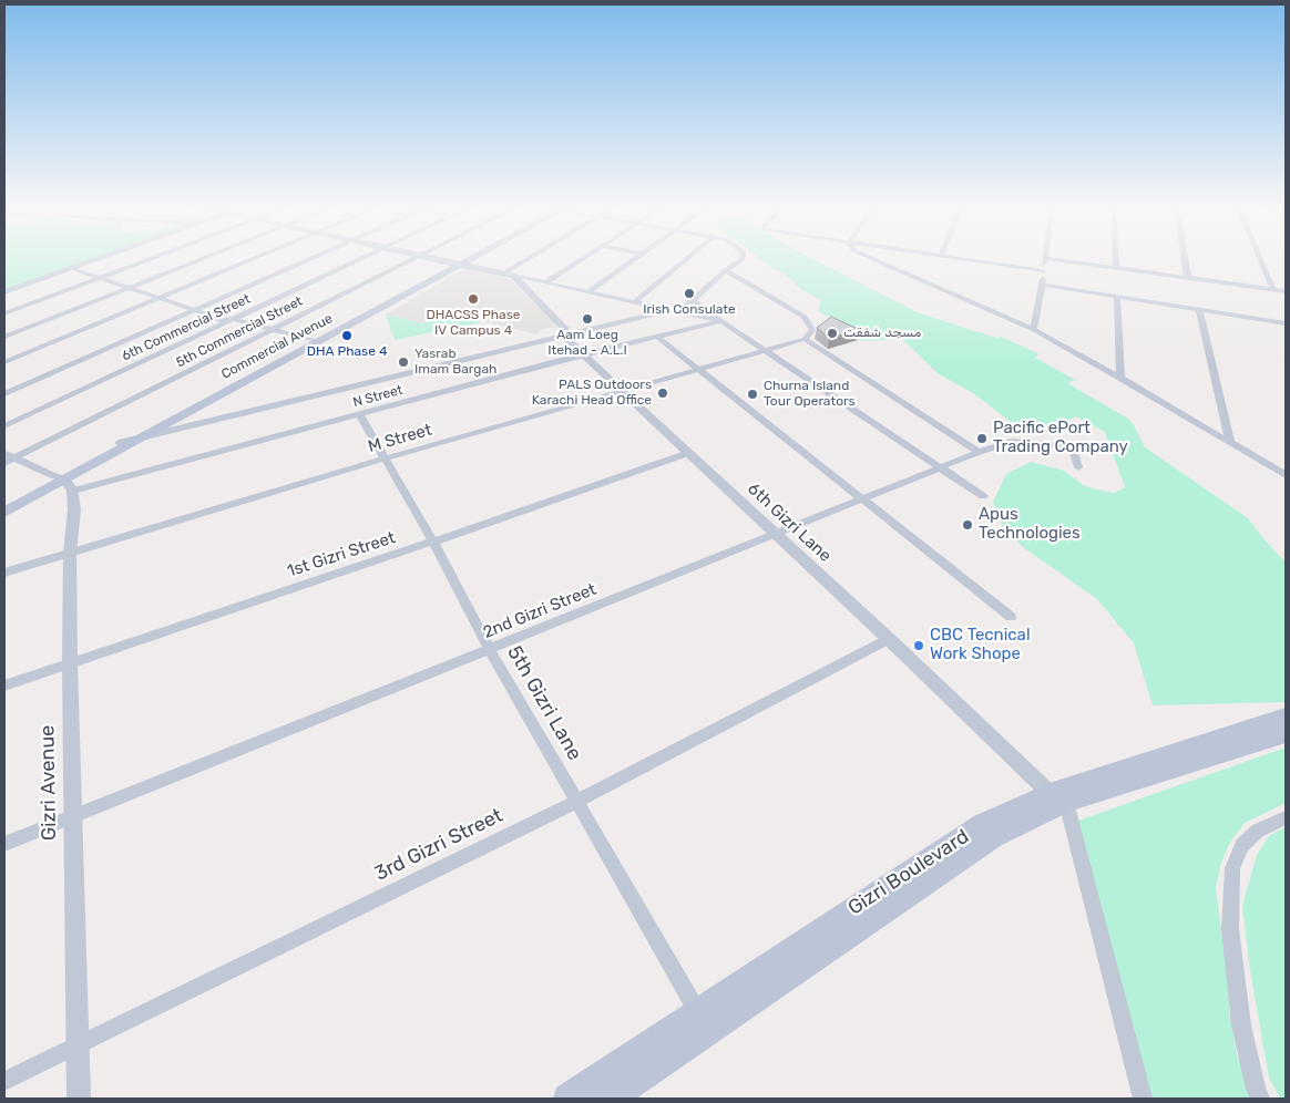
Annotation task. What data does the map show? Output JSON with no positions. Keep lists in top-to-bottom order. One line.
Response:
{"streets":{"main road":["Commercial Avenue","Gizri Boulevard"],"street":["6th Commercial Street","5th Commercial Street","N Street","M Street","6th Gizri Lane","1st Gizri Street","2nd Gizri Street","5th Gizri Lane","Gizri Avenue","3rd Gizri Street"]},"crossings":[["Commercial Avenue","N Street"],["Commercial Avenue","Gizri Avenue"],["N Street","6th Gizri Lane"],["N Street","5th Gizri Lane"],["N Street","Gizri Avenue"],["M Street","6th Gizri Lane"],["M Street","5th Gizri Lane"],["M Street","Gizri Avenue"],["6th Gizri Lane","1st Gizri Street"],["6th Gizri Lane","2nd Gizri Street"],["6th Gizri Lane","3rd Gizri Street"],["6th Gizri Lane","Gizri Boulevard"],["1st Gizri Street","5th Gizri Lane"],["1st Gizri Street","Gizri Avenue"],["2nd Gizri Street","5th Gizri Lane"],["2nd Gizri Street","Gizri Avenue"],["5th Gizri Lane","3rd Gizri Street"],["5th Gizri Lane","Gizri Boulevard"],["Gizri Avenue","3rd Gizri Street"]],"places":["Irish Consulate","DHACSS Phase IV Campus 4","Aam Loeg Itehad - A.L.I","مسجد شفقت","DHA Phase 4","Yasrab Imam Bargah","PALS Outdoors Karachi Head Office","Churna Island Tour Operators","Pacific ePort Trading Company","Apus Technologies","CBC Tecnical Work Shope"]}
